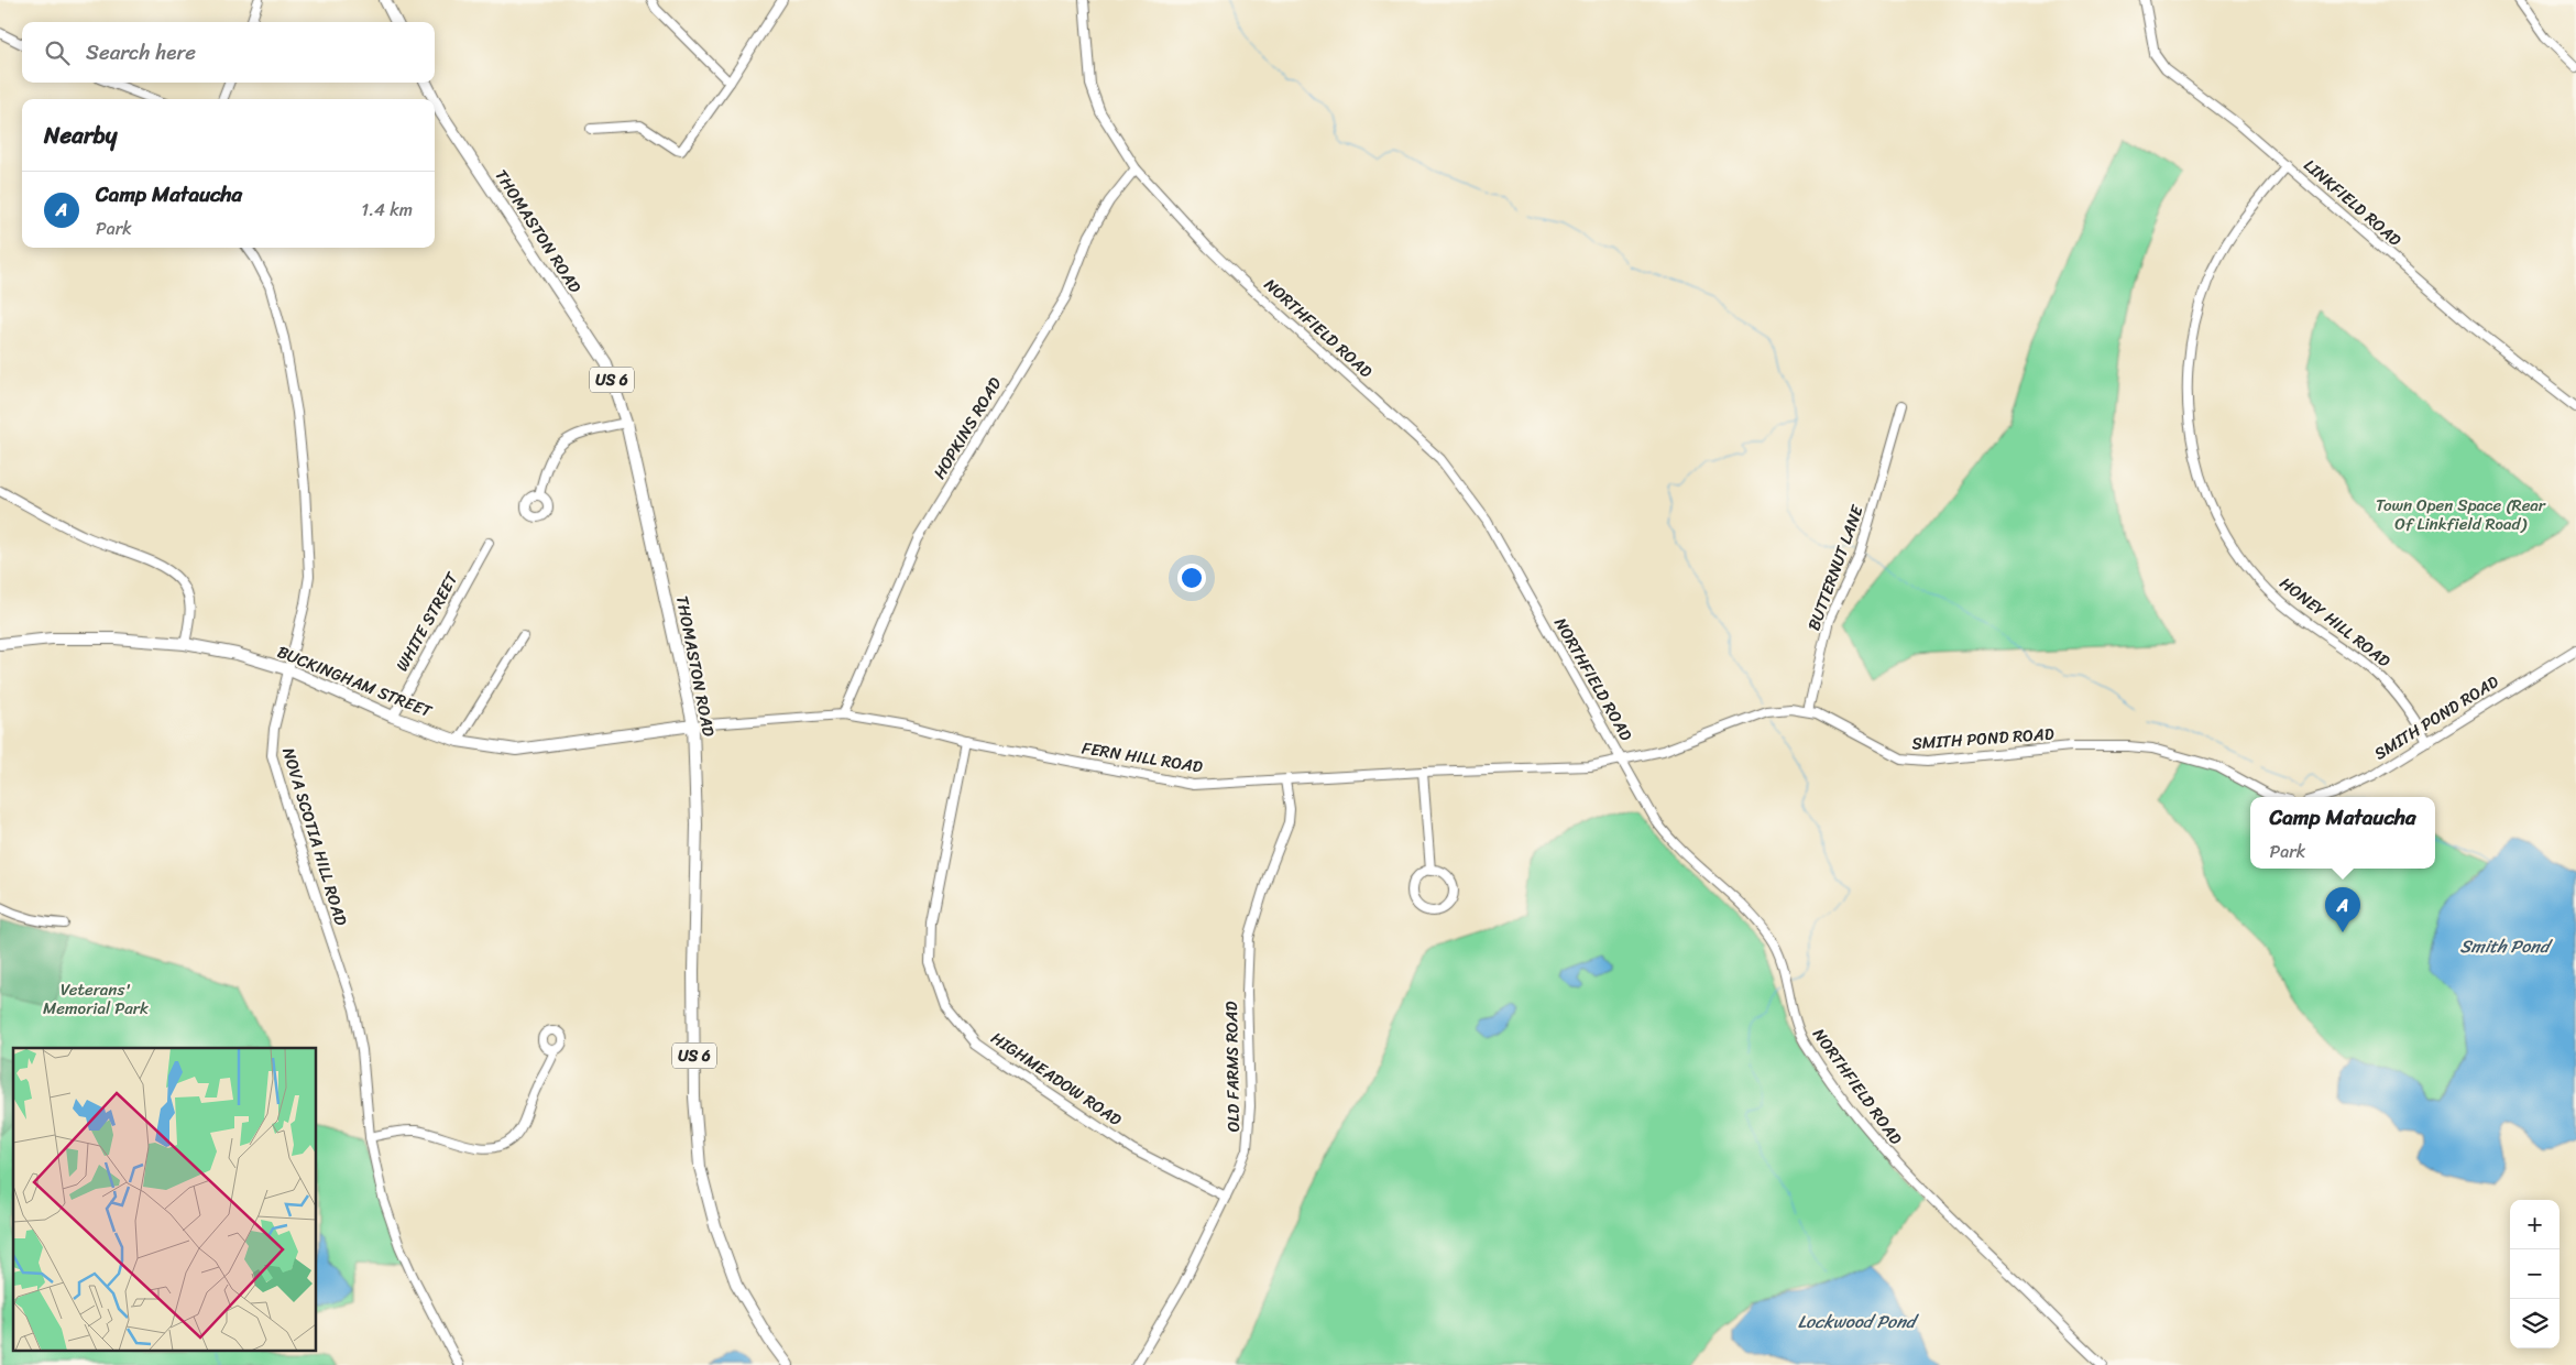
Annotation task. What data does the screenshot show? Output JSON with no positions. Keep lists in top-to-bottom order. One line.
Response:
{"streets":{"main road":["THOMASTON ROAD","US 6","BUCKINGHAM STREET"],"street":["LINKFIELD ROAD","NORTHFIELD ROAD","HOPKINS ROAD","BUTTERNUT LANE","WHITE STREET","HONEY HILL ROAD","SMITH POND ROAD","FERN HILL ROAD","NOVA SCOTIA HILL ROAD","OLD FARMS ROAD","HIGHMEADOW ROAD"]},"crossings":[["LINKFIELD ROAD","HONEY HILL ROAD"],["THOMASTON ROAD","BUCKINGHAM STREET"],["THOMASTON ROAD","FERN HILL ROAD"],["NORTHFIELD ROAD","HOPKINS ROAD"],["NORTHFIELD ROAD","SMITH POND ROAD"],["NORTHFIELD ROAD","FERN HILL ROAD"],["HOPKINS ROAD","FERN HILL ROAD"],["BUTTERNUT LANE","SMITH POND ROAD"],["WHITE STREET","BUCKINGHAM STREET"],["HONEY HILL ROAD","SMITH POND ROAD"],["BUCKINGHAM STREET","FERN HILL ROAD"],["BUCKINGHAM STREET","NOVA SCOTIA HILL ROAD"],["SMITH POND ROAD","FERN HILL ROAD"],["FERN HILL ROAD","OLD FARMS ROAD"],["FERN HILL ROAD","HIGHMEADOW ROAD"],["OLD FARMS ROAD","HIGHMEADOW ROAD"]],"water":["Smith Pond","Lockwood Pond"],"parks":["Town Open Space (Rear Of Linkfield Road)","Veterans' Memorial Park"],"page":{"search":"Search here","heading":"Nearby","list":[{"mark":"A","name":"Camp Mataucha","note":"Park","value":"1.4 km"}],"popup":["Camp Mataucha","Park"],"pins":"A","map_buttons":["+","−"]}}
